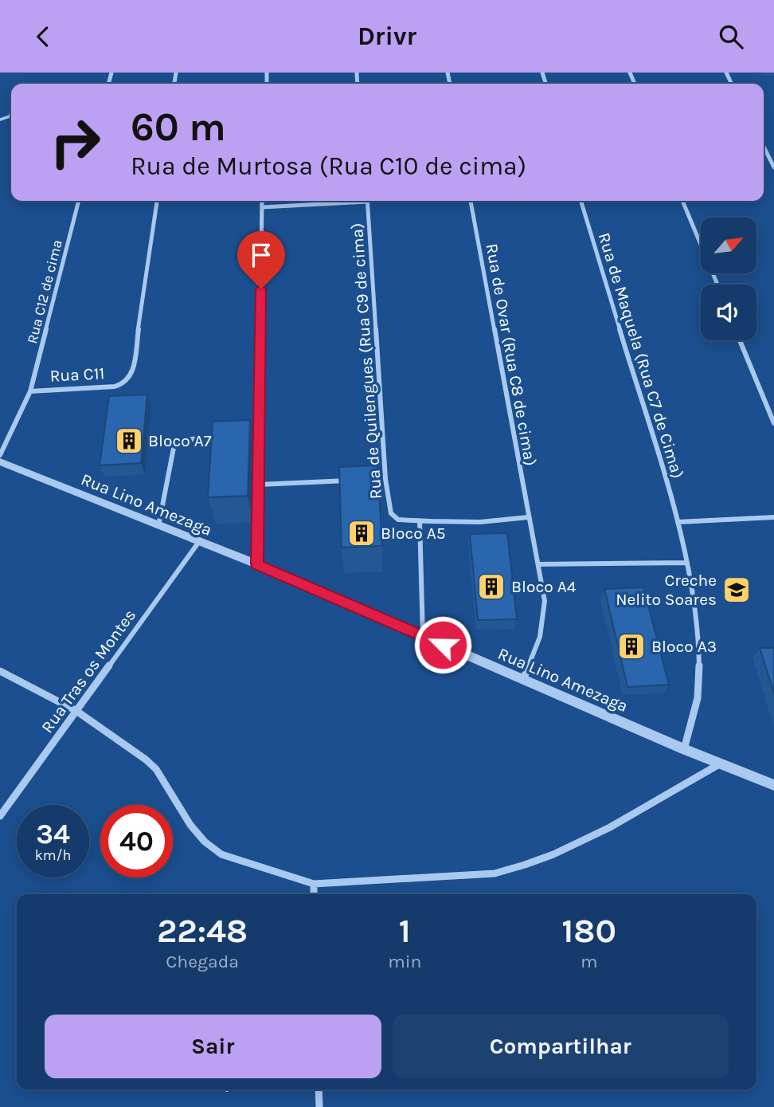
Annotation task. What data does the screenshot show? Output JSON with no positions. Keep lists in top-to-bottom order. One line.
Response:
{"streets":{"street":["Rua C12 de cima","Rua de Ovar (Rua C8 de cima)","Rua de Maquela (Rua C7 de Cima)","Rua de Quilengues (Rua C9 de cima)","Rua C11","Rua Lino Amezaga","Rua Tras os Montes"]},"crossings":[["Rua C12 de cima","Rua C11"],["Rua de Ovar (Rua C8 de cima)","Rua Lino Amezaga"],["Rua de Maquela (Rua C7 de Cima)","Rua Lino Amezaga"],["Rua Lino Amezaga","Rua Tras os Montes"]],"places":{"building":["Bloco A7","Bloco A5","Bloco A4","Bloco A3"],"school or university":["Creche Nelito Soares"]},"north":"top right","page":{"header":"Drivr","turn":["60 m","Rua de Murtosa (Rua C10 de cima)"],"speed":"34 km/h","limit":"40","eta":["22:48","Chegada","1","min","180","m"],"buttons":["Sair","Compartilhar"]}}
